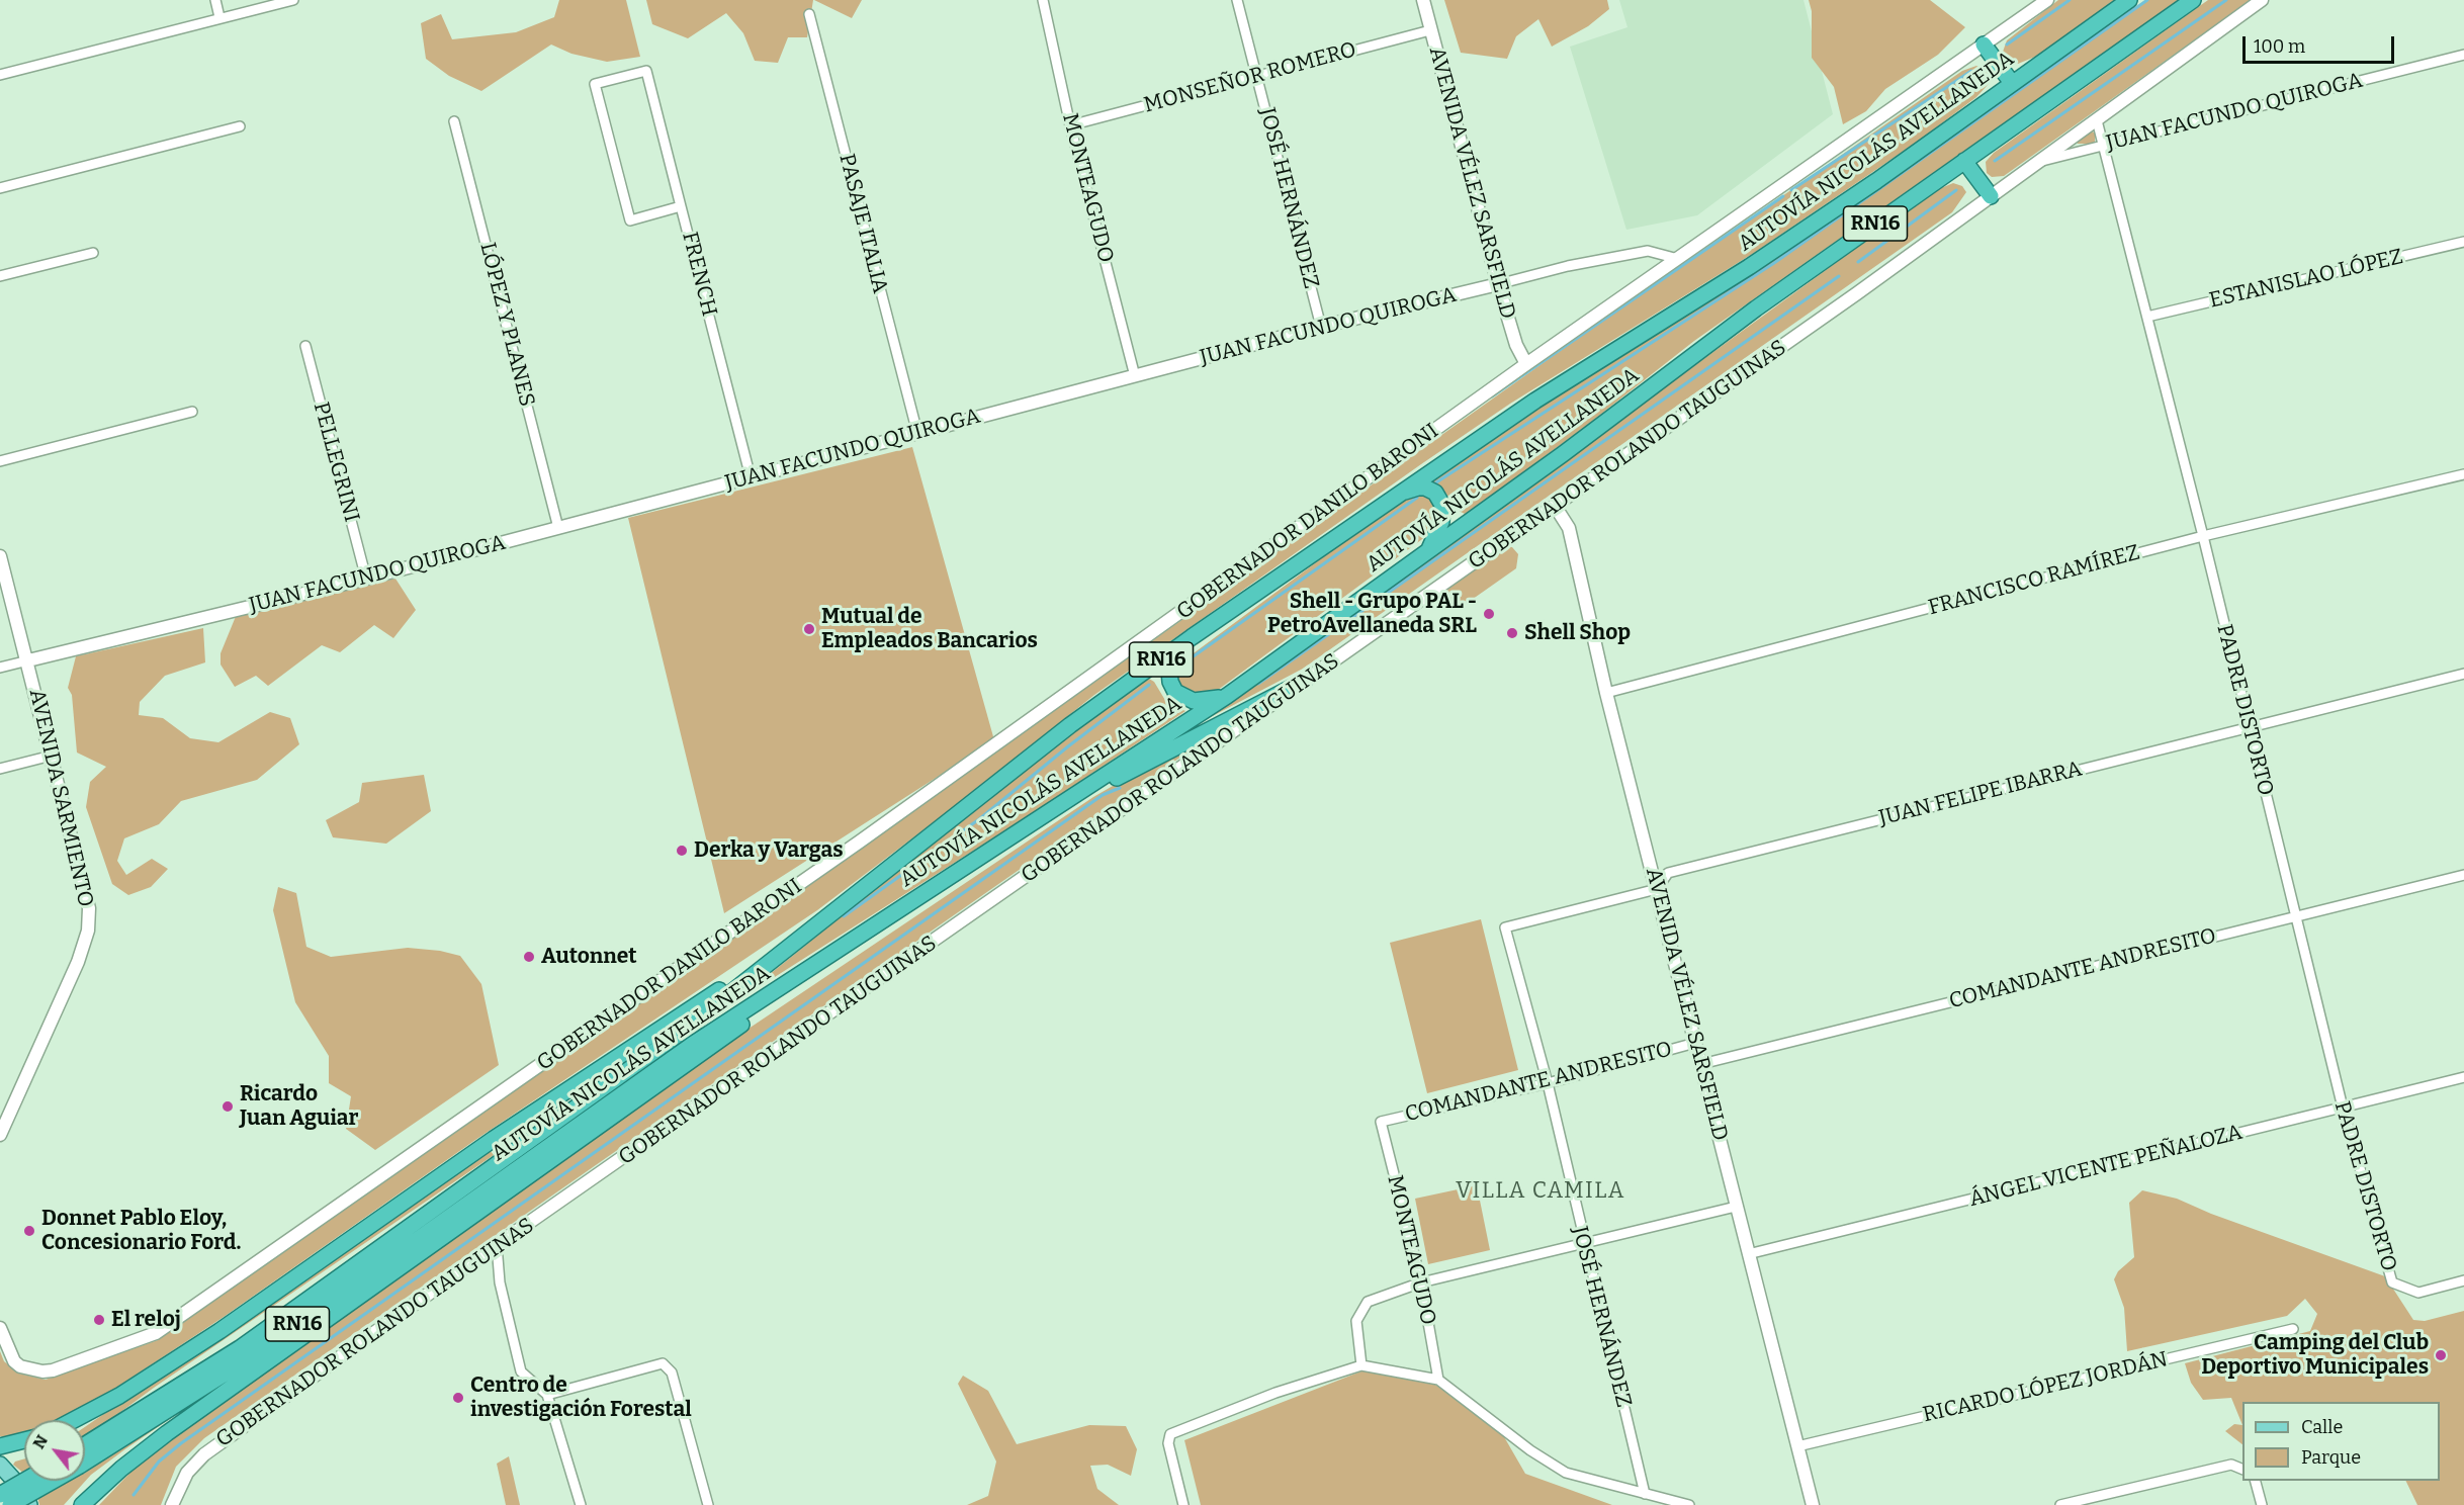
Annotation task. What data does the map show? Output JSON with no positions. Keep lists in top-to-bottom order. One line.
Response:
{"streets":{"highway":["AUTOVÍA NICOLÁS AVELLANEDA","RN16"],"street":["MONSEÑOR ROMERO","JUAN FACUNDO QUIROGA","AVENIDA VÉLEZ SARSFIELD","MONTEAGUDO","JOSÉ HERNÁNDEZ","PASAJE ITALIA","FRENCH","ESTANISLAO LÓPEZ","LÓPEZ Y PLANES","GOBERNADOR ROLANDO TAUGUINAS","PELLEGRINI","GOBERNADOR DANILO BARONI","FRANCISCO RAMÍREZ","PADRE DISTORTO","JUAN FELIPE IBARRA","AVENIDA SARMIENTO","COMANDANTE ANDRESITO","ÁNGEL VICENTE PEÑALOZA","RICARDO LÓPEZ JORDÁN"]},"crossings":[["MONSEÑOR ROMERO","AVENIDA VÉLEZ SARSFIELD"],["MONSEÑOR ROMERO","MONTEAGUDO"],["MONSEÑOR ROMERO","JOSÉ HERNÁNDEZ"],["JUAN FACUNDO QUIROGA","AVENIDA VÉLEZ SARSFIELD"],["JUAN FACUNDO QUIROGA","MONTEAGUDO"],["JUAN FACUNDO QUIROGA","JOSÉ HERNÁNDEZ"],["JUAN FACUNDO QUIROGA","PASAJE ITALIA"],["JUAN FACUNDO QUIROGA","FRENCH"],["JUAN FACUNDO QUIROGA","LÓPEZ Y PLANES"],["JUAN FACUNDO QUIROGA","GOBERNADOR ROLANDO TAUGUINAS"],["JUAN FACUNDO QUIROGA","PELLEGRINI"],["JUAN FACUNDO QUIROGA","GOBERNADOR DANILO BARONI"],["JUAN FACUNDO QUIROGA","PADRE DISTORTO"],["JUAN FACUNDO QUIROGA","AVENIDA SARMIENTO"],["AVENIDA VÉLEZ SARSFIELD","GOBERNADOR ROLANDO TAUGUINAS"],["AVENIDA VÉLEZ SARSFIELD","GOBERNADOR DANILO BARONI"],["AVENIDA VÉLEZ SARSFIELD","FRANCISCO RAMÍREZ"],["AVENIDA VÉLEZ SARSFIELD","JUAN FELIPE IBARRA"],["AVENIDA VÉLEZ SARSFIELD","COMANDANTE ANDRESITO"],["AVENIDA VÉLEZ SARSFIELD","ÁNGEL VICENTE PEÑALOZA"],["AVENIDA VÉLEZ SARSFIELD","RICARDO LÓPEZ JORDÁN"],["MONTEAGUDO","COMANDANTE ANDRESITO"],["JOSÉ HERNÁNDEZ","JUAN FELIPE IBARRA"],["JOSÉ HERNÁNDEZ","COMANDANTE ANDRESITO"],["ESTANISLAO LÓPEZ","PADRE DISTORTO"],["GOBERNADOR ROLANDO TAUGUINAS","PADRE DISTORTO"],["FRANCISCO RAMÍREZ","PADRE DISTORTO"],["PADRE DISTORTO","JUAN FELIPE IBARRA"],["PADRE DISTORTO","COMANDANTE ANDRESITO"],["PADRE DISTORTO","ÁNGEL VICENTE PEÑALOZA"]],"districts":["VILLA CAMILA"],"places":["Shell - Grupo PAL - PetroAvellaneda SRL","Mutual de Empleados Bancarios","Shell Shop","Derka y Vargas","Autonnet","Ricardo Juan Aguiar","Donnet Pablo Eloy, Concesionario Ford.","El reloj","Camping del Club Deportivo Municipales","Centro de investigación Forestal"],"legend":["Calle","Parque"],"scale_bar":"100 m","north":"top left"}
